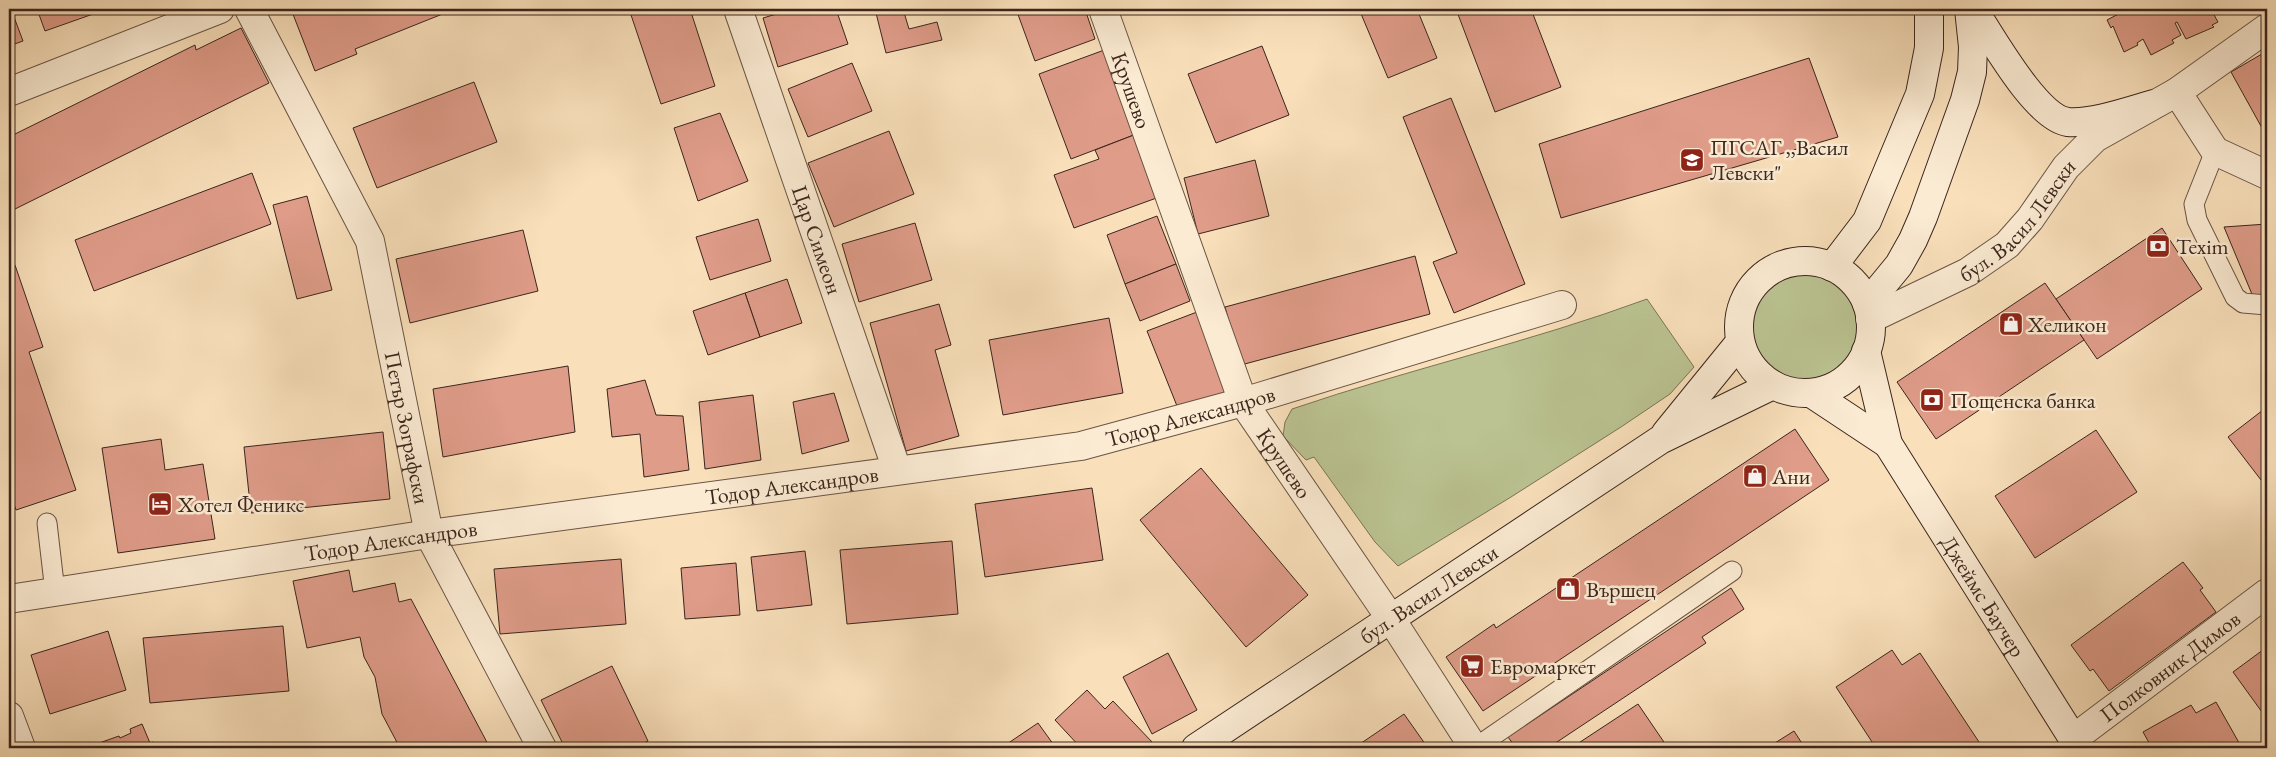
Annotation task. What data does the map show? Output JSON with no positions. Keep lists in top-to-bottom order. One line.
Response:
{"streets":{"street":["Крушево","бул. Васил Левски","Цар Симеон","Тодор Александров","Петър Зографски","Джеймс Баучер","Полковник Димов"]},"crossings":[["Крушево","бул. Васил Левски"],["Крушево","Тодор Александров"],["Цар Симеон","Тодор Александров"],["Тодор Александров","Петър Зографски"],["Джеймс Баучер","Полковник Димов"]],"places":{"school or university":["ПГСАГ ,,Васил Левски\""],"bank":["Texim","Пощенска банка"],"shop":["Хеликон","Ани","Вършец"],"hotel":["Хотел Феникс"],"supermarket":["Евромаркет"]}}
